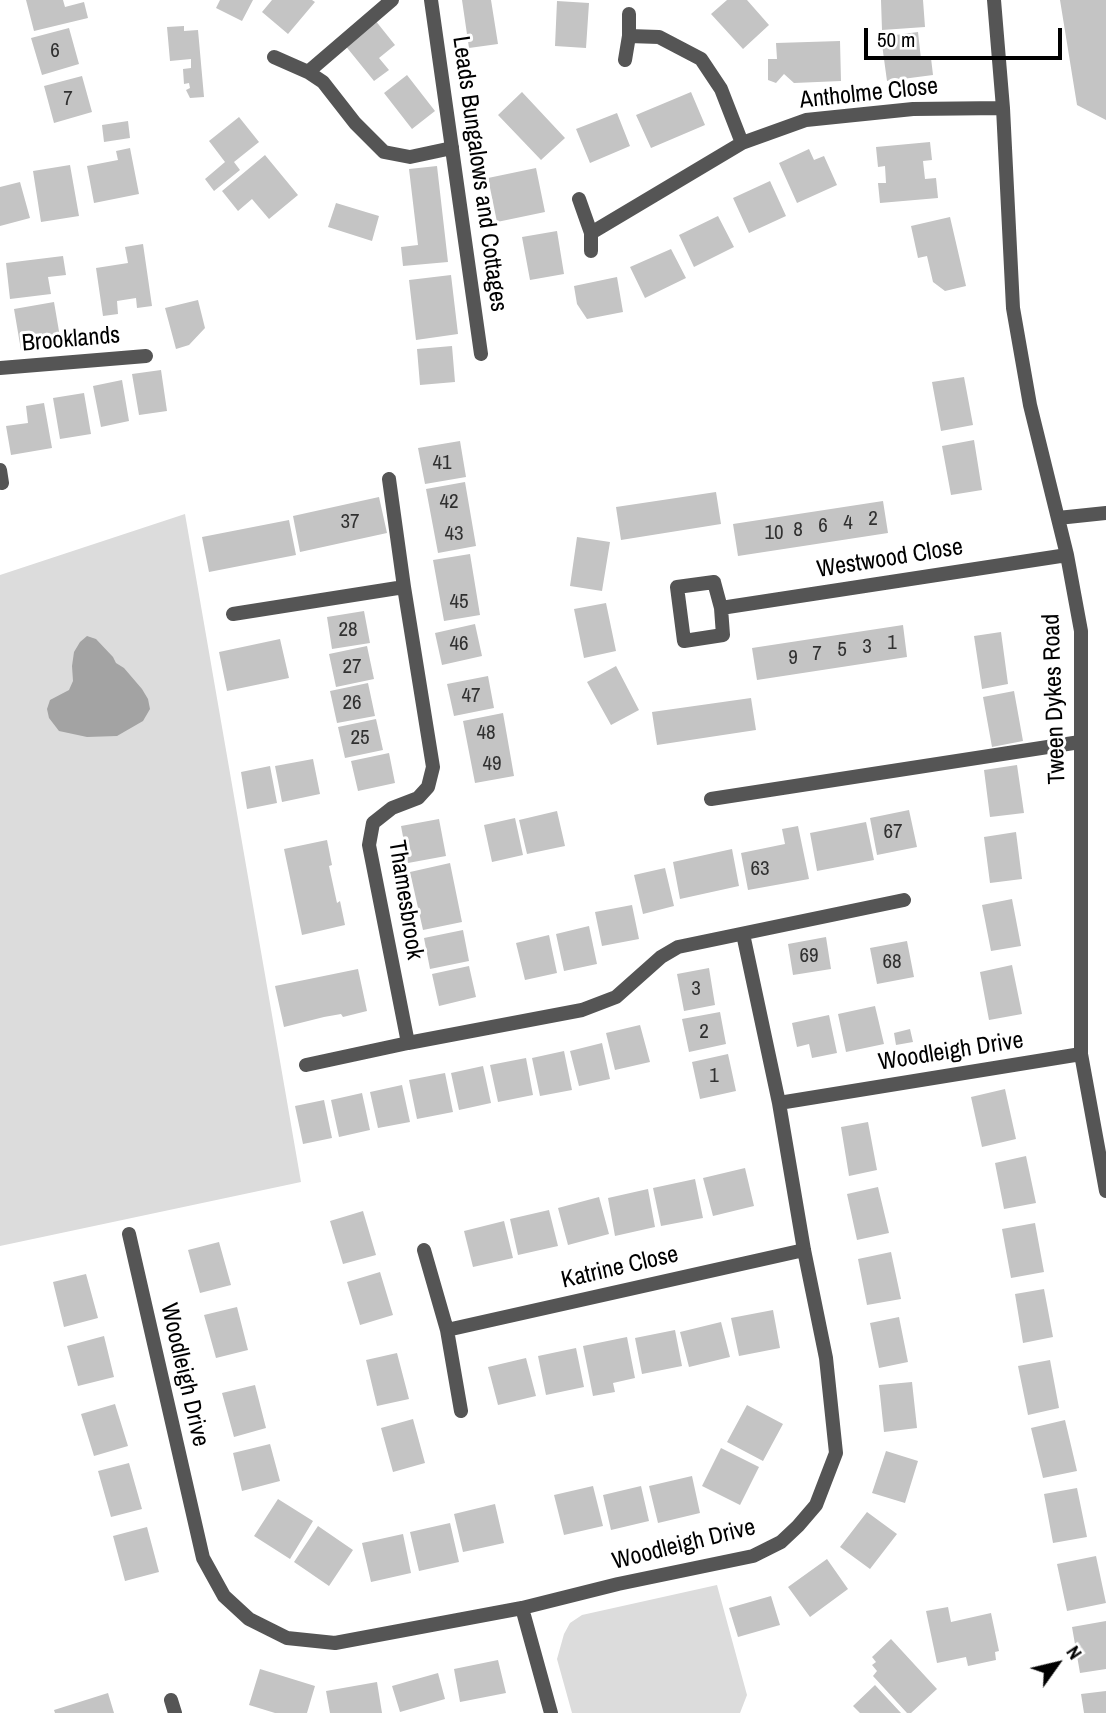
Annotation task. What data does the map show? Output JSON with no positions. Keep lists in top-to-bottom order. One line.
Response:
{"streets":{"street":["Antholme Close","Leads Bungalows and Cottages","Brooklands","Westwood Close","Tween Dykes Road","Thamesbrook","Woodleigh Drive","Katrine Close"]},"crossings":[["Antholme Close","Tween Dykes Road"],["Westwood Close","Tween Dykes Road"],["Tween Dykes Road","Woodleigh Drive"],["Woodleigh Drive","Katrine Close"]],"house_numbers":["6","7","41","42","2","37","4","6","8","10","43","45","28","1","46","3","5","7","9","27","47","26","48","25","49","67","63","69","68","3","2","1"],"scale_bar":"50 m","north":"top right"}
